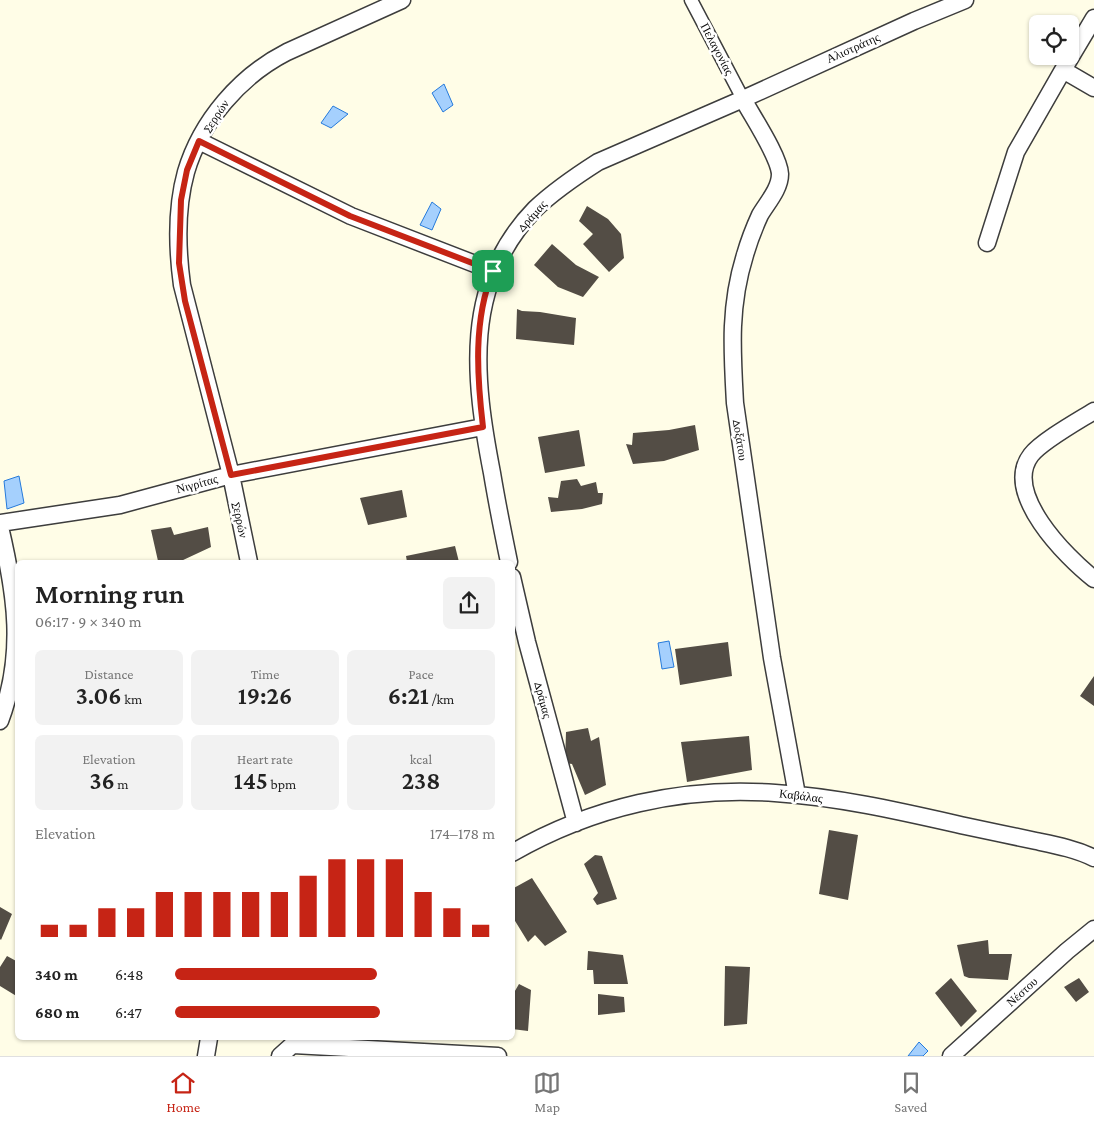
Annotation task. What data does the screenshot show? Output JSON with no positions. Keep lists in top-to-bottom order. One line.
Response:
{"streets":{"street":["Αλιστράτης","Πελαγονίας","Σερρών","Δράμας","Δοξάτου","Νιγρίτας","Καβάλας","Νέστου"]},"crossings":[["Αλιστράτης","Πελαγονίας"],["Αλιστράτης","Δράμας"],["Αλιστράτης","Δοξάτου"],["Πελαγονίας","Δράμας"],["Πελαγονίας","Δοξάτου"],["Σερρών","Νιγρίτας"],["Δράμας","Δοξάτου"],["Δράμας","Νιγρίτας"],["Δράμας","Καβάλας"],["Δοξάτου","Καβάλας"]],"page":{"heading":["Morning run","06:17 · 9 × 340 m"],"stats":[["Distance","3.06 km"],["Time","19:26"],["Pace","6:21 /km"],["Elevation","36 m"],["Heart rate","145 bpm"],["kcal","238"]],"chart":["Elevation","174–178 m"],"list":[{"name":"340 m","note":"6:48"},{"name":"680 m","note":"6:47"}],"tabs":["Home","Map","Saved"]}}
